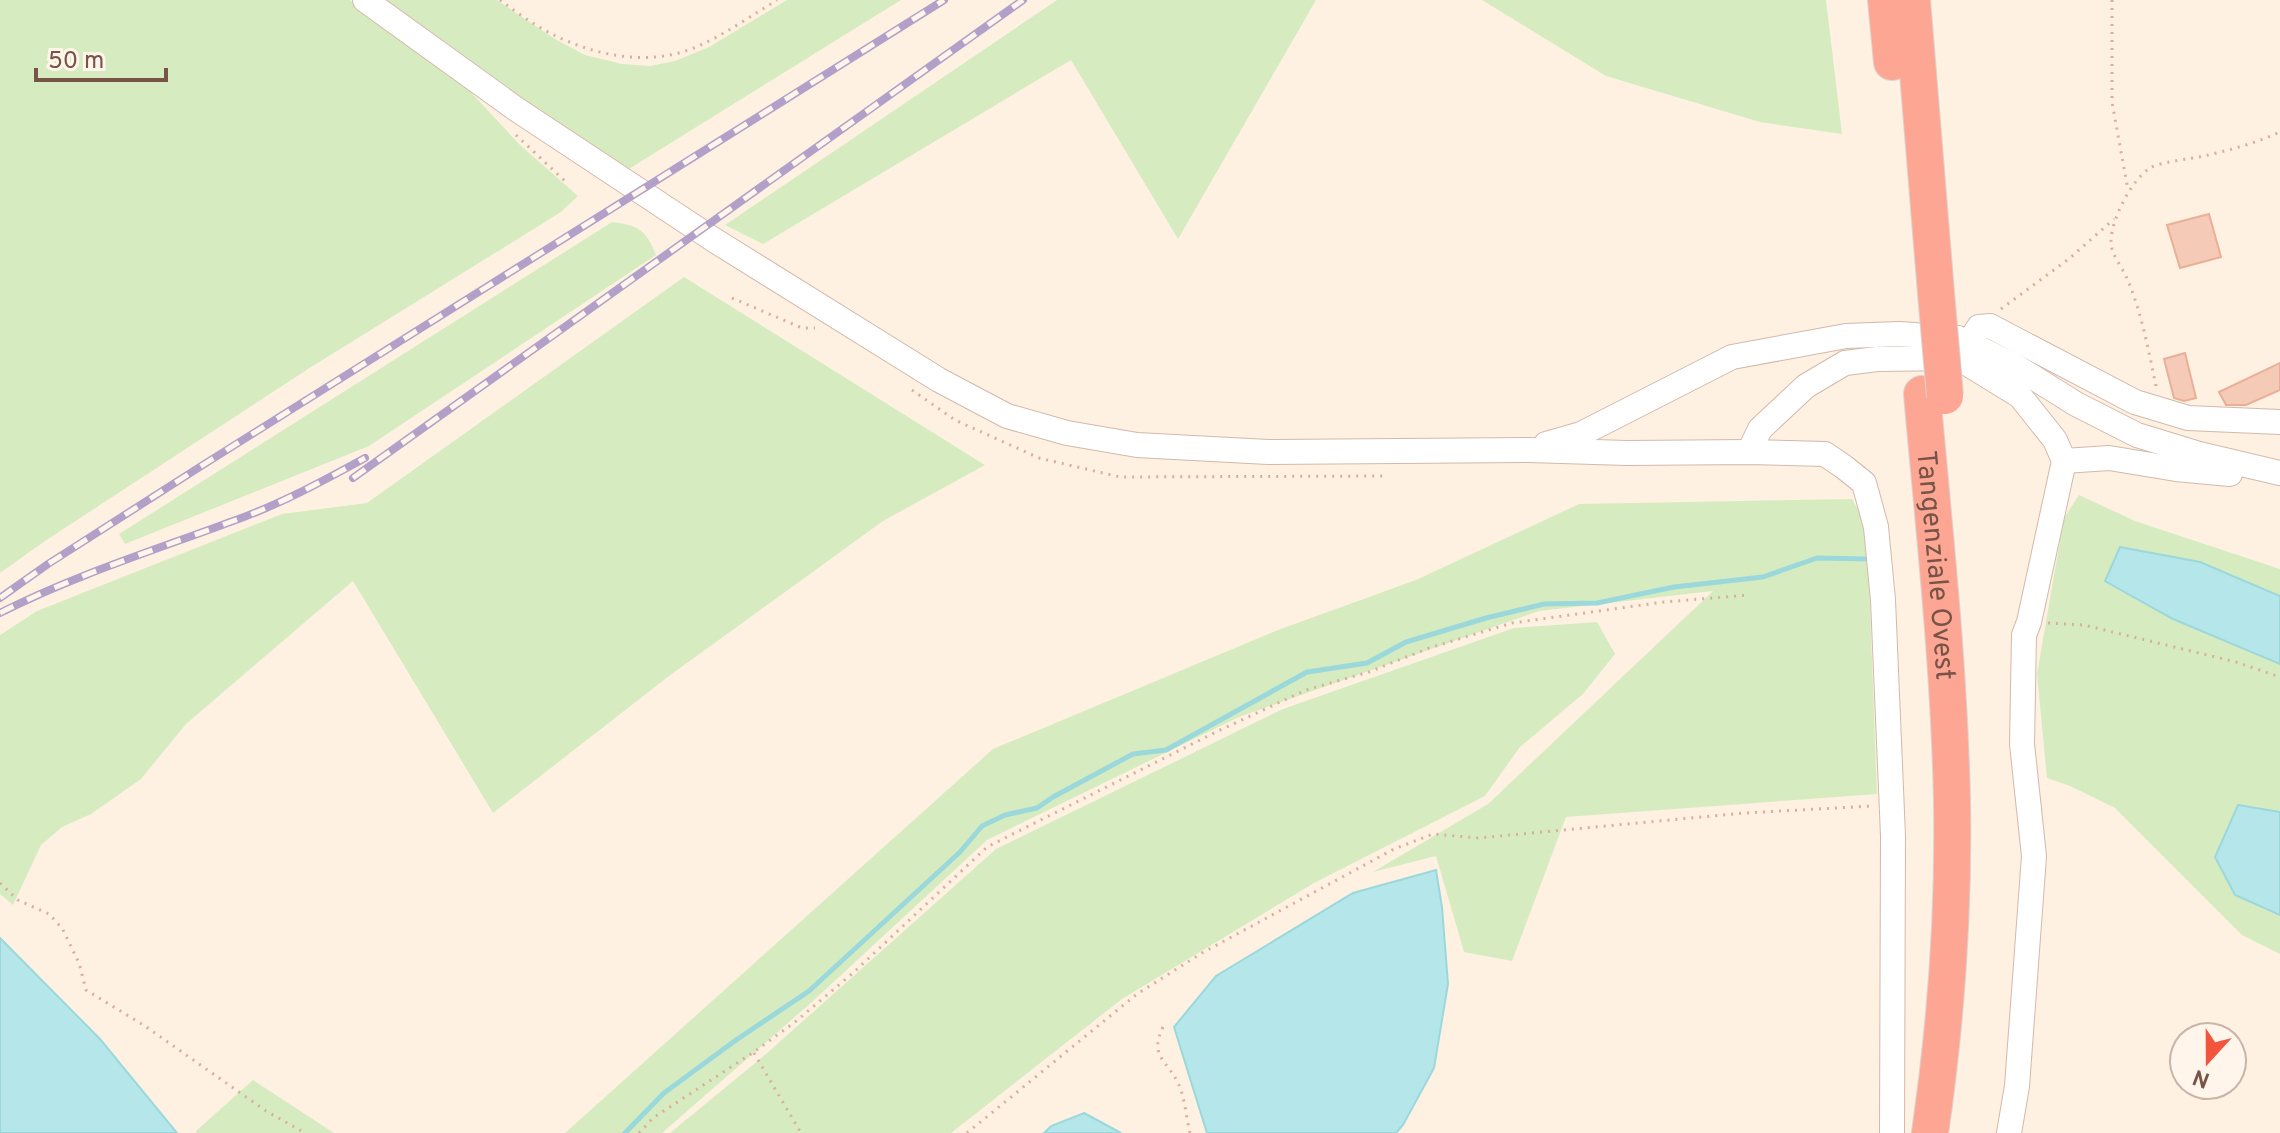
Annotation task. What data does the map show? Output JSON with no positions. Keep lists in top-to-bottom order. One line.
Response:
{"streets":{"highway":["Tangenziale Ovest"]},"scale_bar":"50 m","north":"bottom"}
